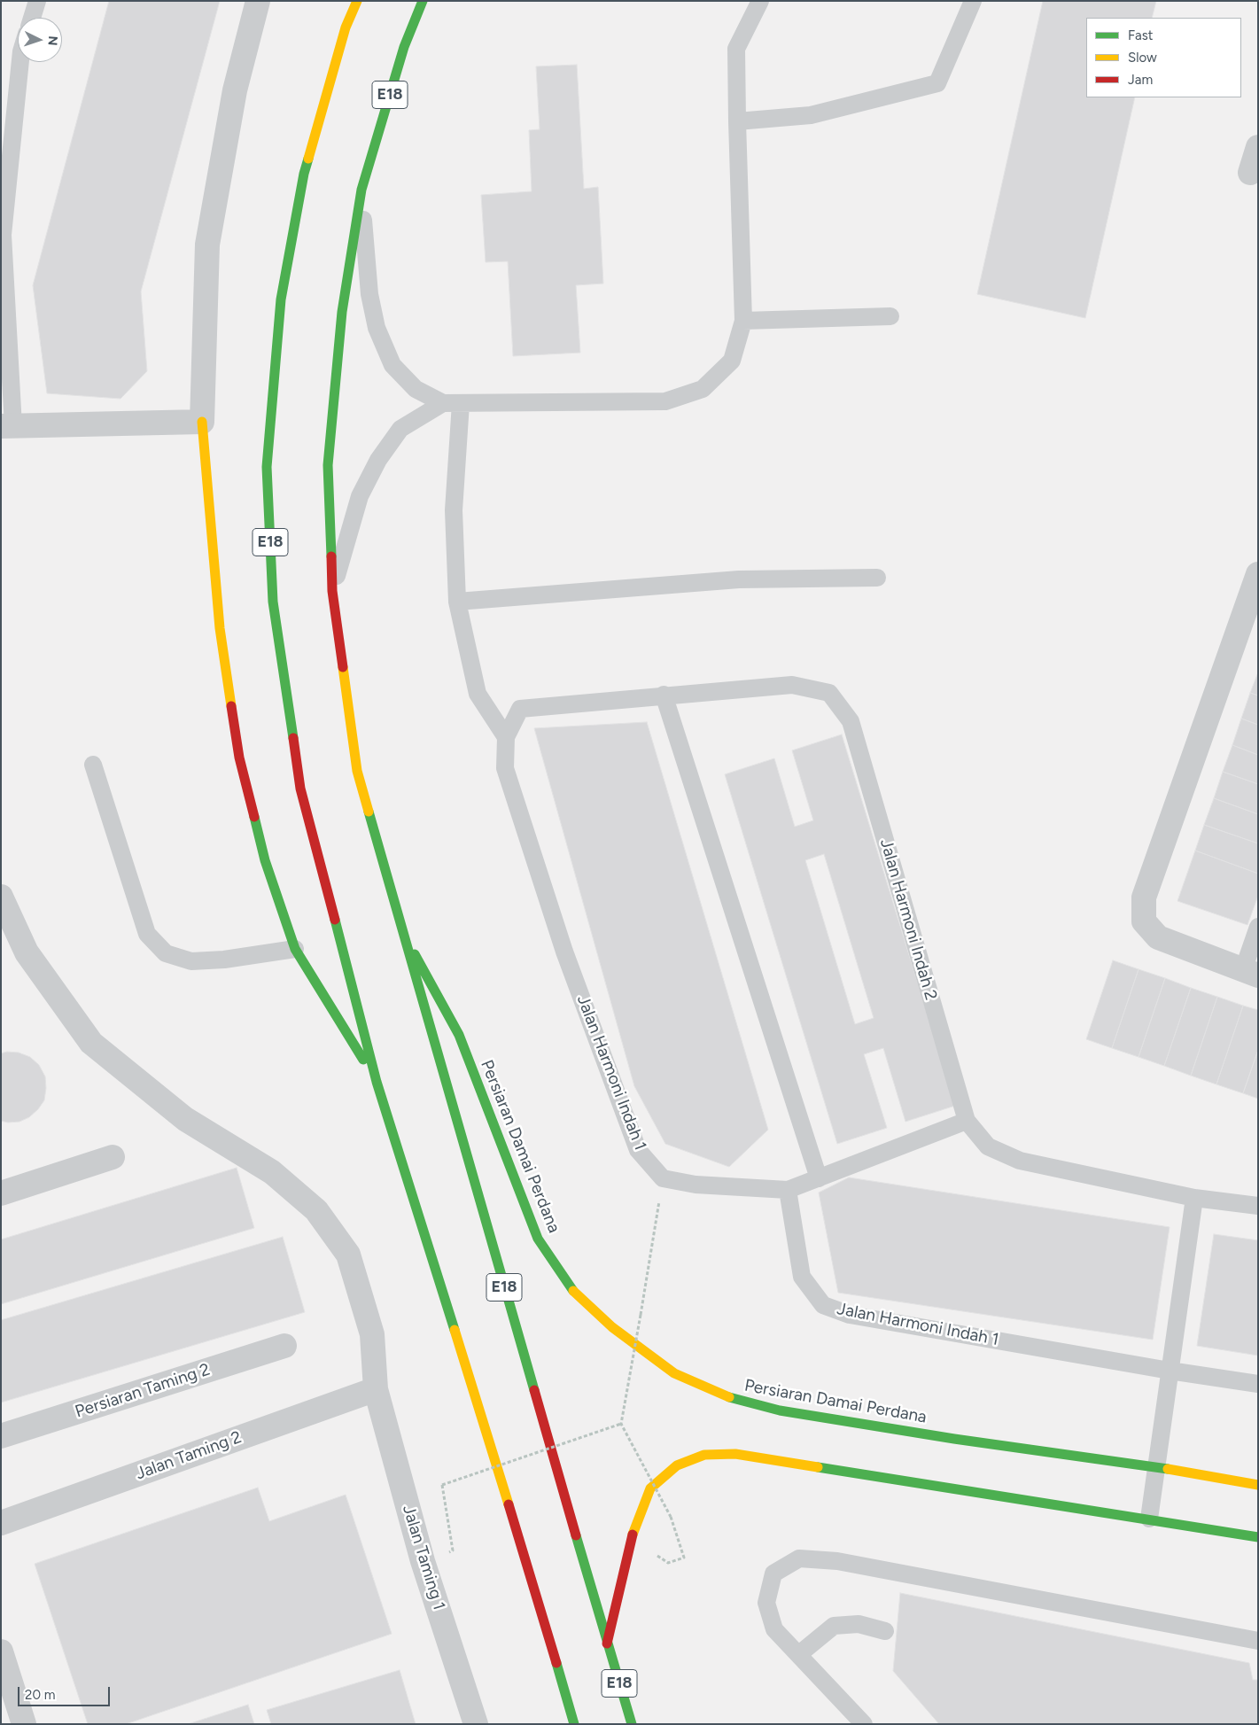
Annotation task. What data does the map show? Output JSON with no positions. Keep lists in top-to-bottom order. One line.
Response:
{"streets":{"main road":["E18","Persiaran Damai Perdana"],"street":["Persiaran Taming 2","Jalan Taming 2","Jalan Taming 1"],"lane":["Jalan Harmoni Indah 2","Jalan Harmoni Indah 1"]},"crossings":[["E18","Persiaran Damai Perdana"],["Jalan Harmoni Indah 2","Jalan Harmoni Indah 1"],["Jalan Taming 2","Jalan Taming 1"]],"legend":["Fast","Slow","Jam"],"scale_bar":"20 m","north":"right"}
